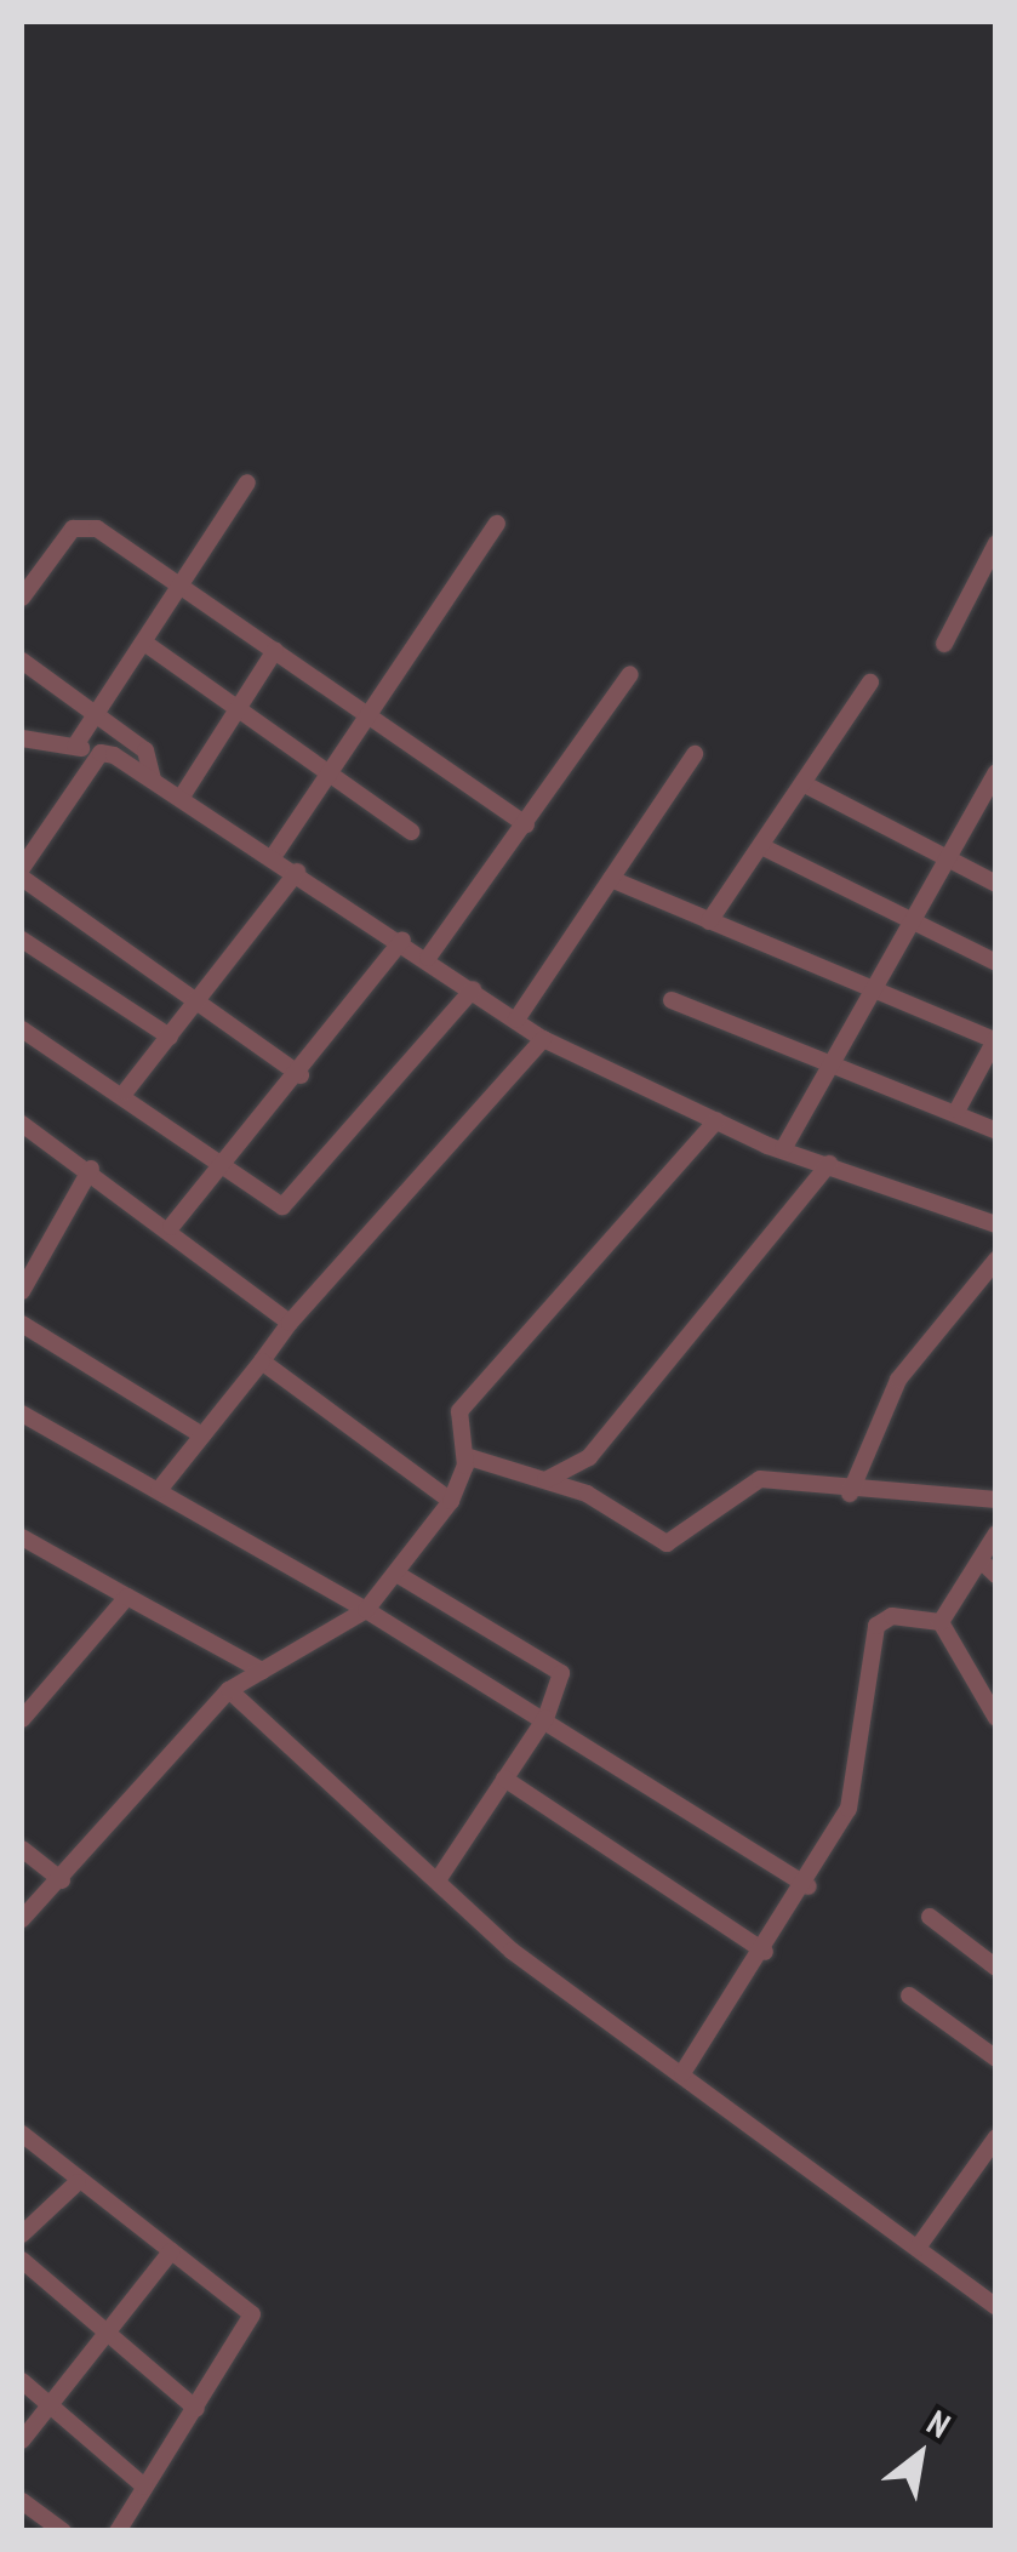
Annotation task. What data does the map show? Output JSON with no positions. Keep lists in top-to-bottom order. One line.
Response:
{"north":"top right"}
